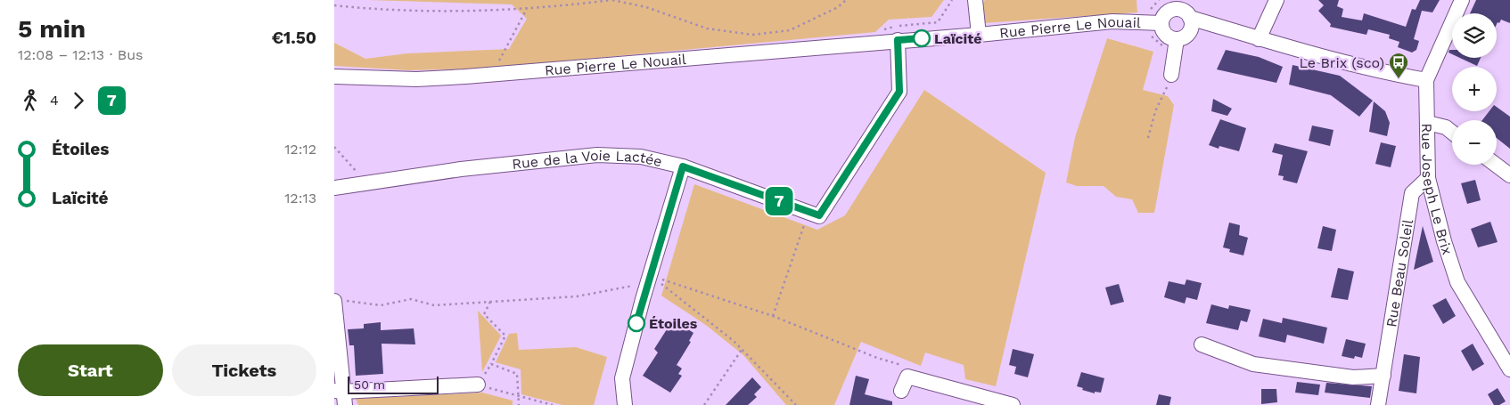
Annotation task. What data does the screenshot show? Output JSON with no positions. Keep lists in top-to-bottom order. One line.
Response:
{"streets":{"street":["Rue Pierre Le Nouail","Rue de la Voie Lactée","Rue Joseph Le Brix","Rue Beau Soleil"]},"crossings":[["Rue Pierre Le Nouail","Rue Joseph Le Brix"],["Rue Joseph Le Brix","Rue Beau Soleil"]],"places":{"other":["Laïcité","Étoiles"],"bus stop":["Le Brix (sco)"]},"lines":["bus line 7"],"scale_bar":"50 m","page":{"heading":["5 min","12:08 – 12:13 · Bus","€1.50"],"on_map":"7","map_buttons":["+","−"],"legs":["4","7"],"list":[{"name":"Étoiles","value":"12:12"},{"name":"Laïcité","value":"12:13"}],"buttons":["Start","Tickets"],"scale":"50 m"}}
